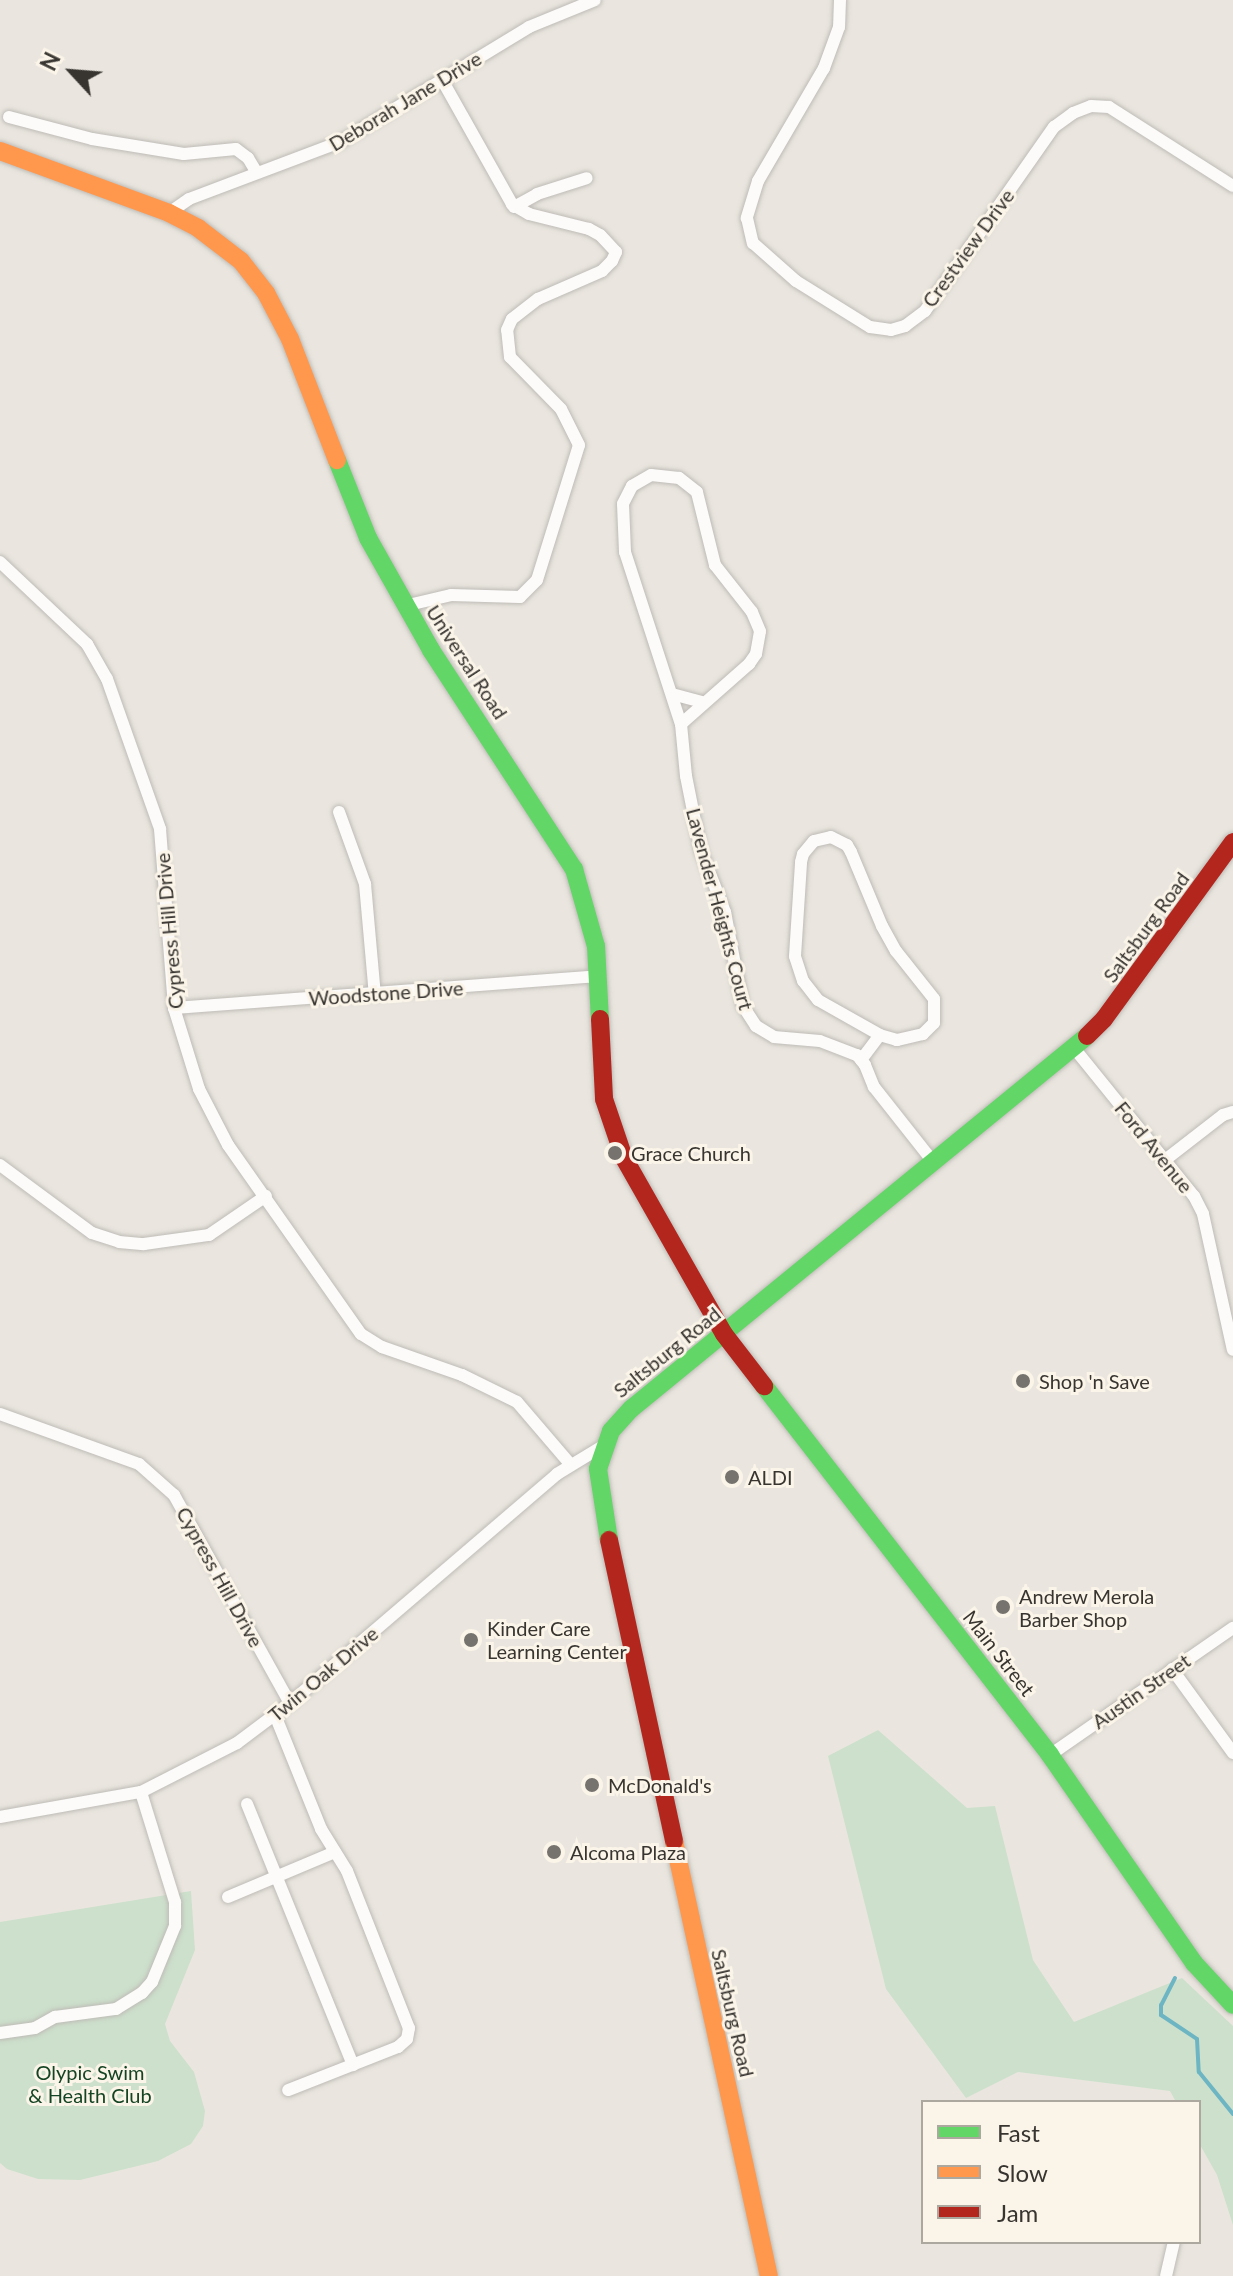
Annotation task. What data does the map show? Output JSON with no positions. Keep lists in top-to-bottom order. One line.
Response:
{"streets":{"street":["Deborah Jane Drive","Crestview Drive","Universal Road","Lavender Heights Court","Saltsburg Road","Cypress Hill Drive","Woodstone Drive","Ford Avenue","Main Street","Twin Oak Drive","Austin Street"]},"crossings":[["Deborah Jane Drive","Universal Road"],["Universal Road","Saltsburg Road"],["Universal Road","Woodstone Drive"],["Universal Road","Main Street"],["Saltsburg Road","Ford Avenue"],["Saltsburg Road","Main Street"],["Saltsburg Road","Twin Oak Drive"],["Cypress Hill Drive","Woodstone Drive"],["Cypress Hill Drive","Twin Oak Drive"],["Main Street","Austin Street"]],"parks":["Olypic Swim & Health Club"],"places":["Grace Church","Shop 'n Save","ALDI","Andrew Merola Barber Shop","Kinder Care Learning Center","McDonald's","Alcoma Plaza"],"legend":["Fast","Slow","Jam"],"north":"top left"}
